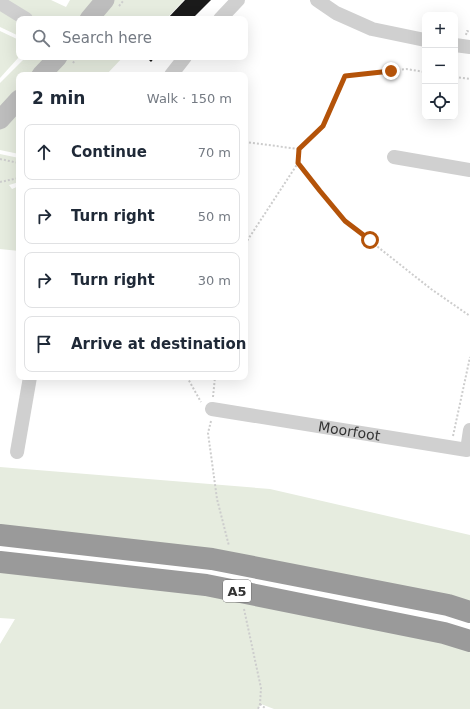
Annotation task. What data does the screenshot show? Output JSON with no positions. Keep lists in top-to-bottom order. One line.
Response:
{"streets":{"highway":["A5"],"street":["Moorfoot"]},"page":{"map_buttons":["+","−"],"search":"Search here","heading":["2 min","Walk · 150 m"],"list":[["Continue","70 m"],["Turn right","50 m"],["Turn right","30 m"],"Arrive at destination"]}}
